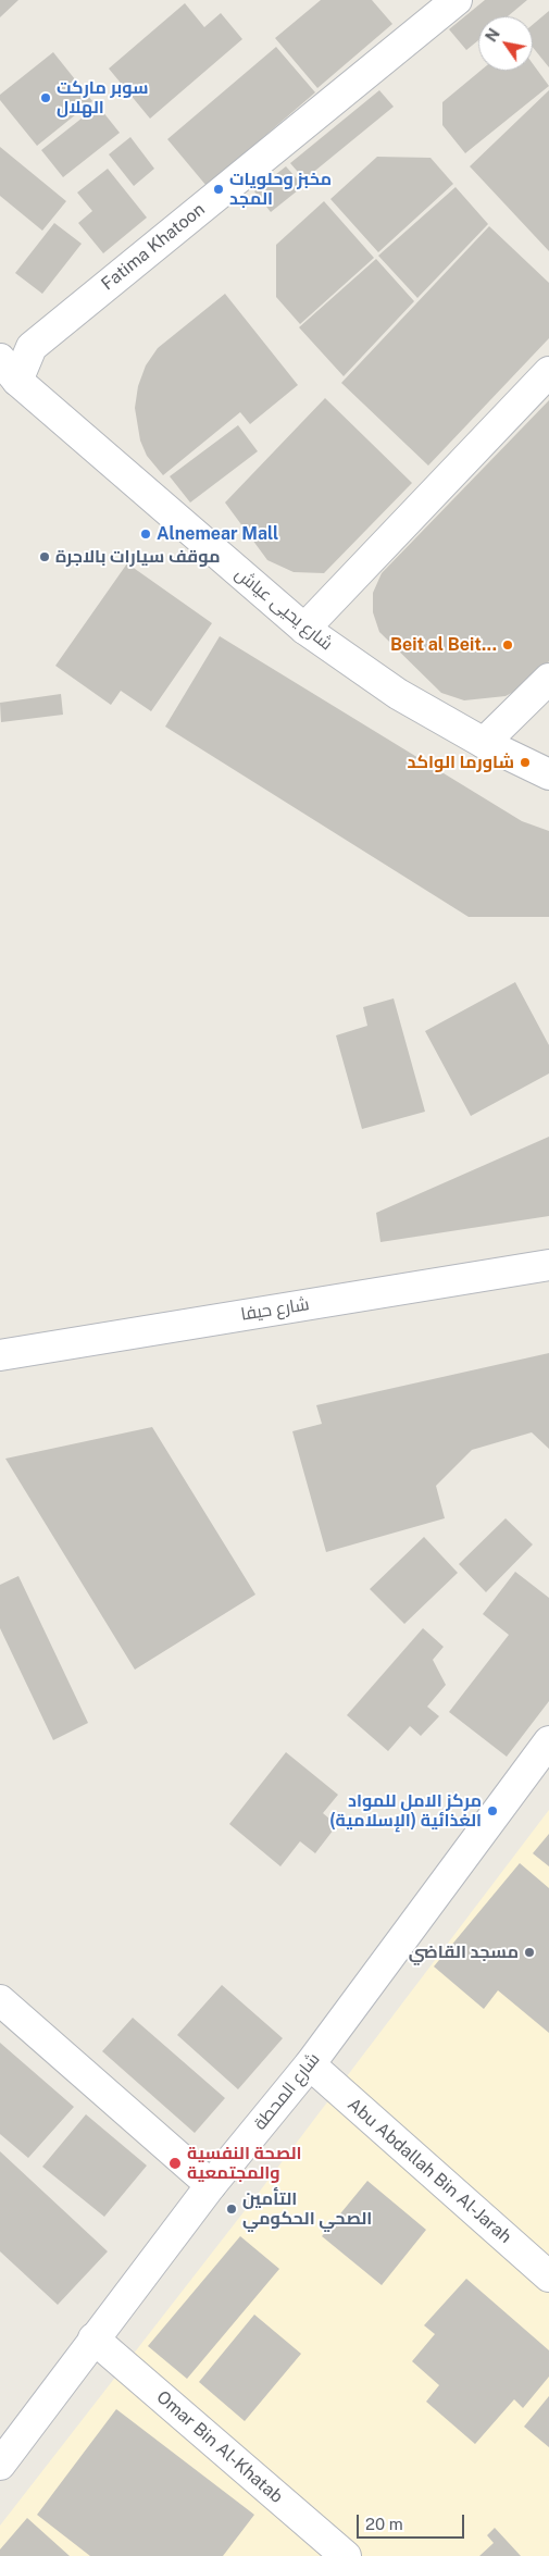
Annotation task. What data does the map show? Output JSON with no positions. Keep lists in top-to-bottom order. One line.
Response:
{"streets":{"street":["Fatima Khatoon","شارع يحيى عياش","شارع حيفا","شارع المحطة","Abu Abdallah Bin Al-Jarah","Omar Bin Al-Khatab"]},"crossings":[["Fatima Khatoon","شارع يحيى عياش"],["شارع المحطة","Abu Abdallah Bin Al-Jarah"],["شارع المحطة","Omar Bin Al-Khatab"]],"places":["سوبر ماركت الهلال","مخبز وحلويات المجد","Alnemear Mall","موقف سيارات بالاجرة","Beit al Beit...","شاورما الواكد","مركز الامل للمواد الغذائية (الإسلامية)","مسجد القاضي","الصحة النفسية والمجتمعية","التأمين الصحي الحكومي"],"scale_bar":"20 m","north":"top left"}
